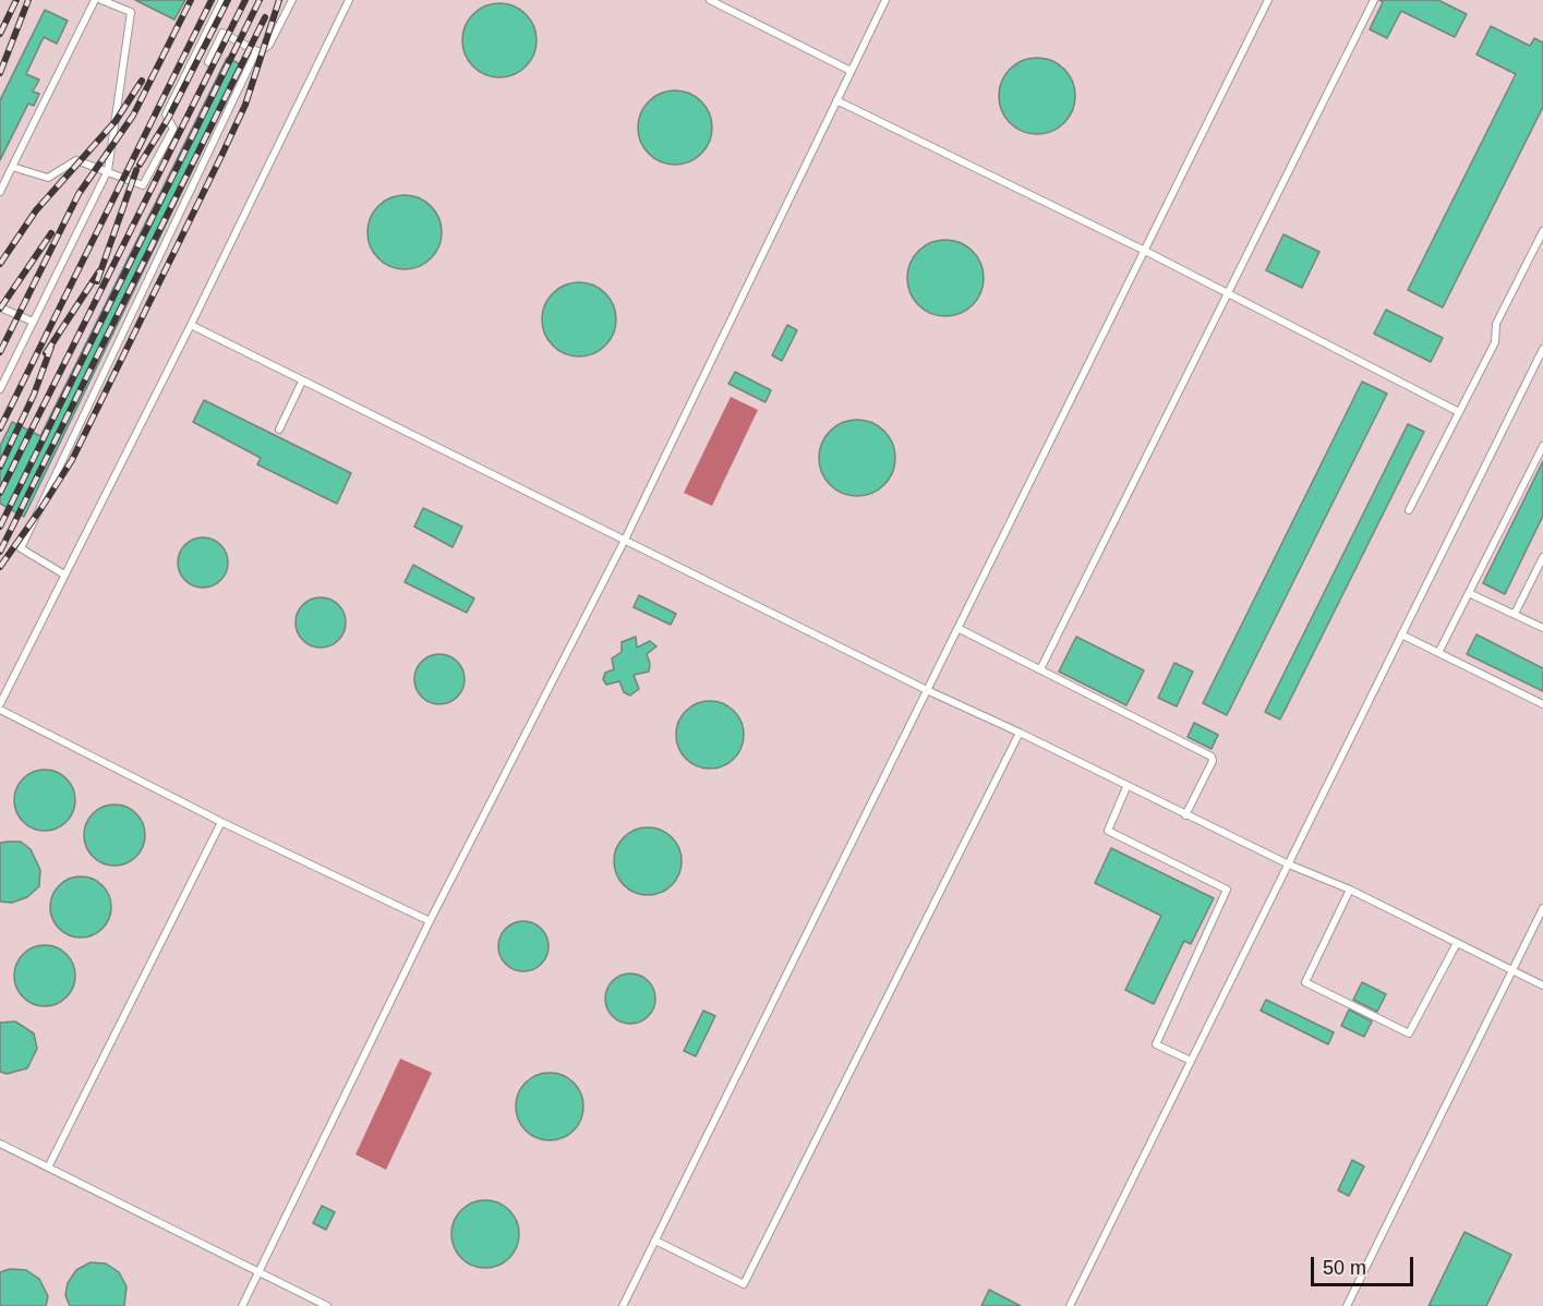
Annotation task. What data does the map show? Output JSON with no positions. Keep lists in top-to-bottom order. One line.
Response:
{"scale_bar":"50 m"}
